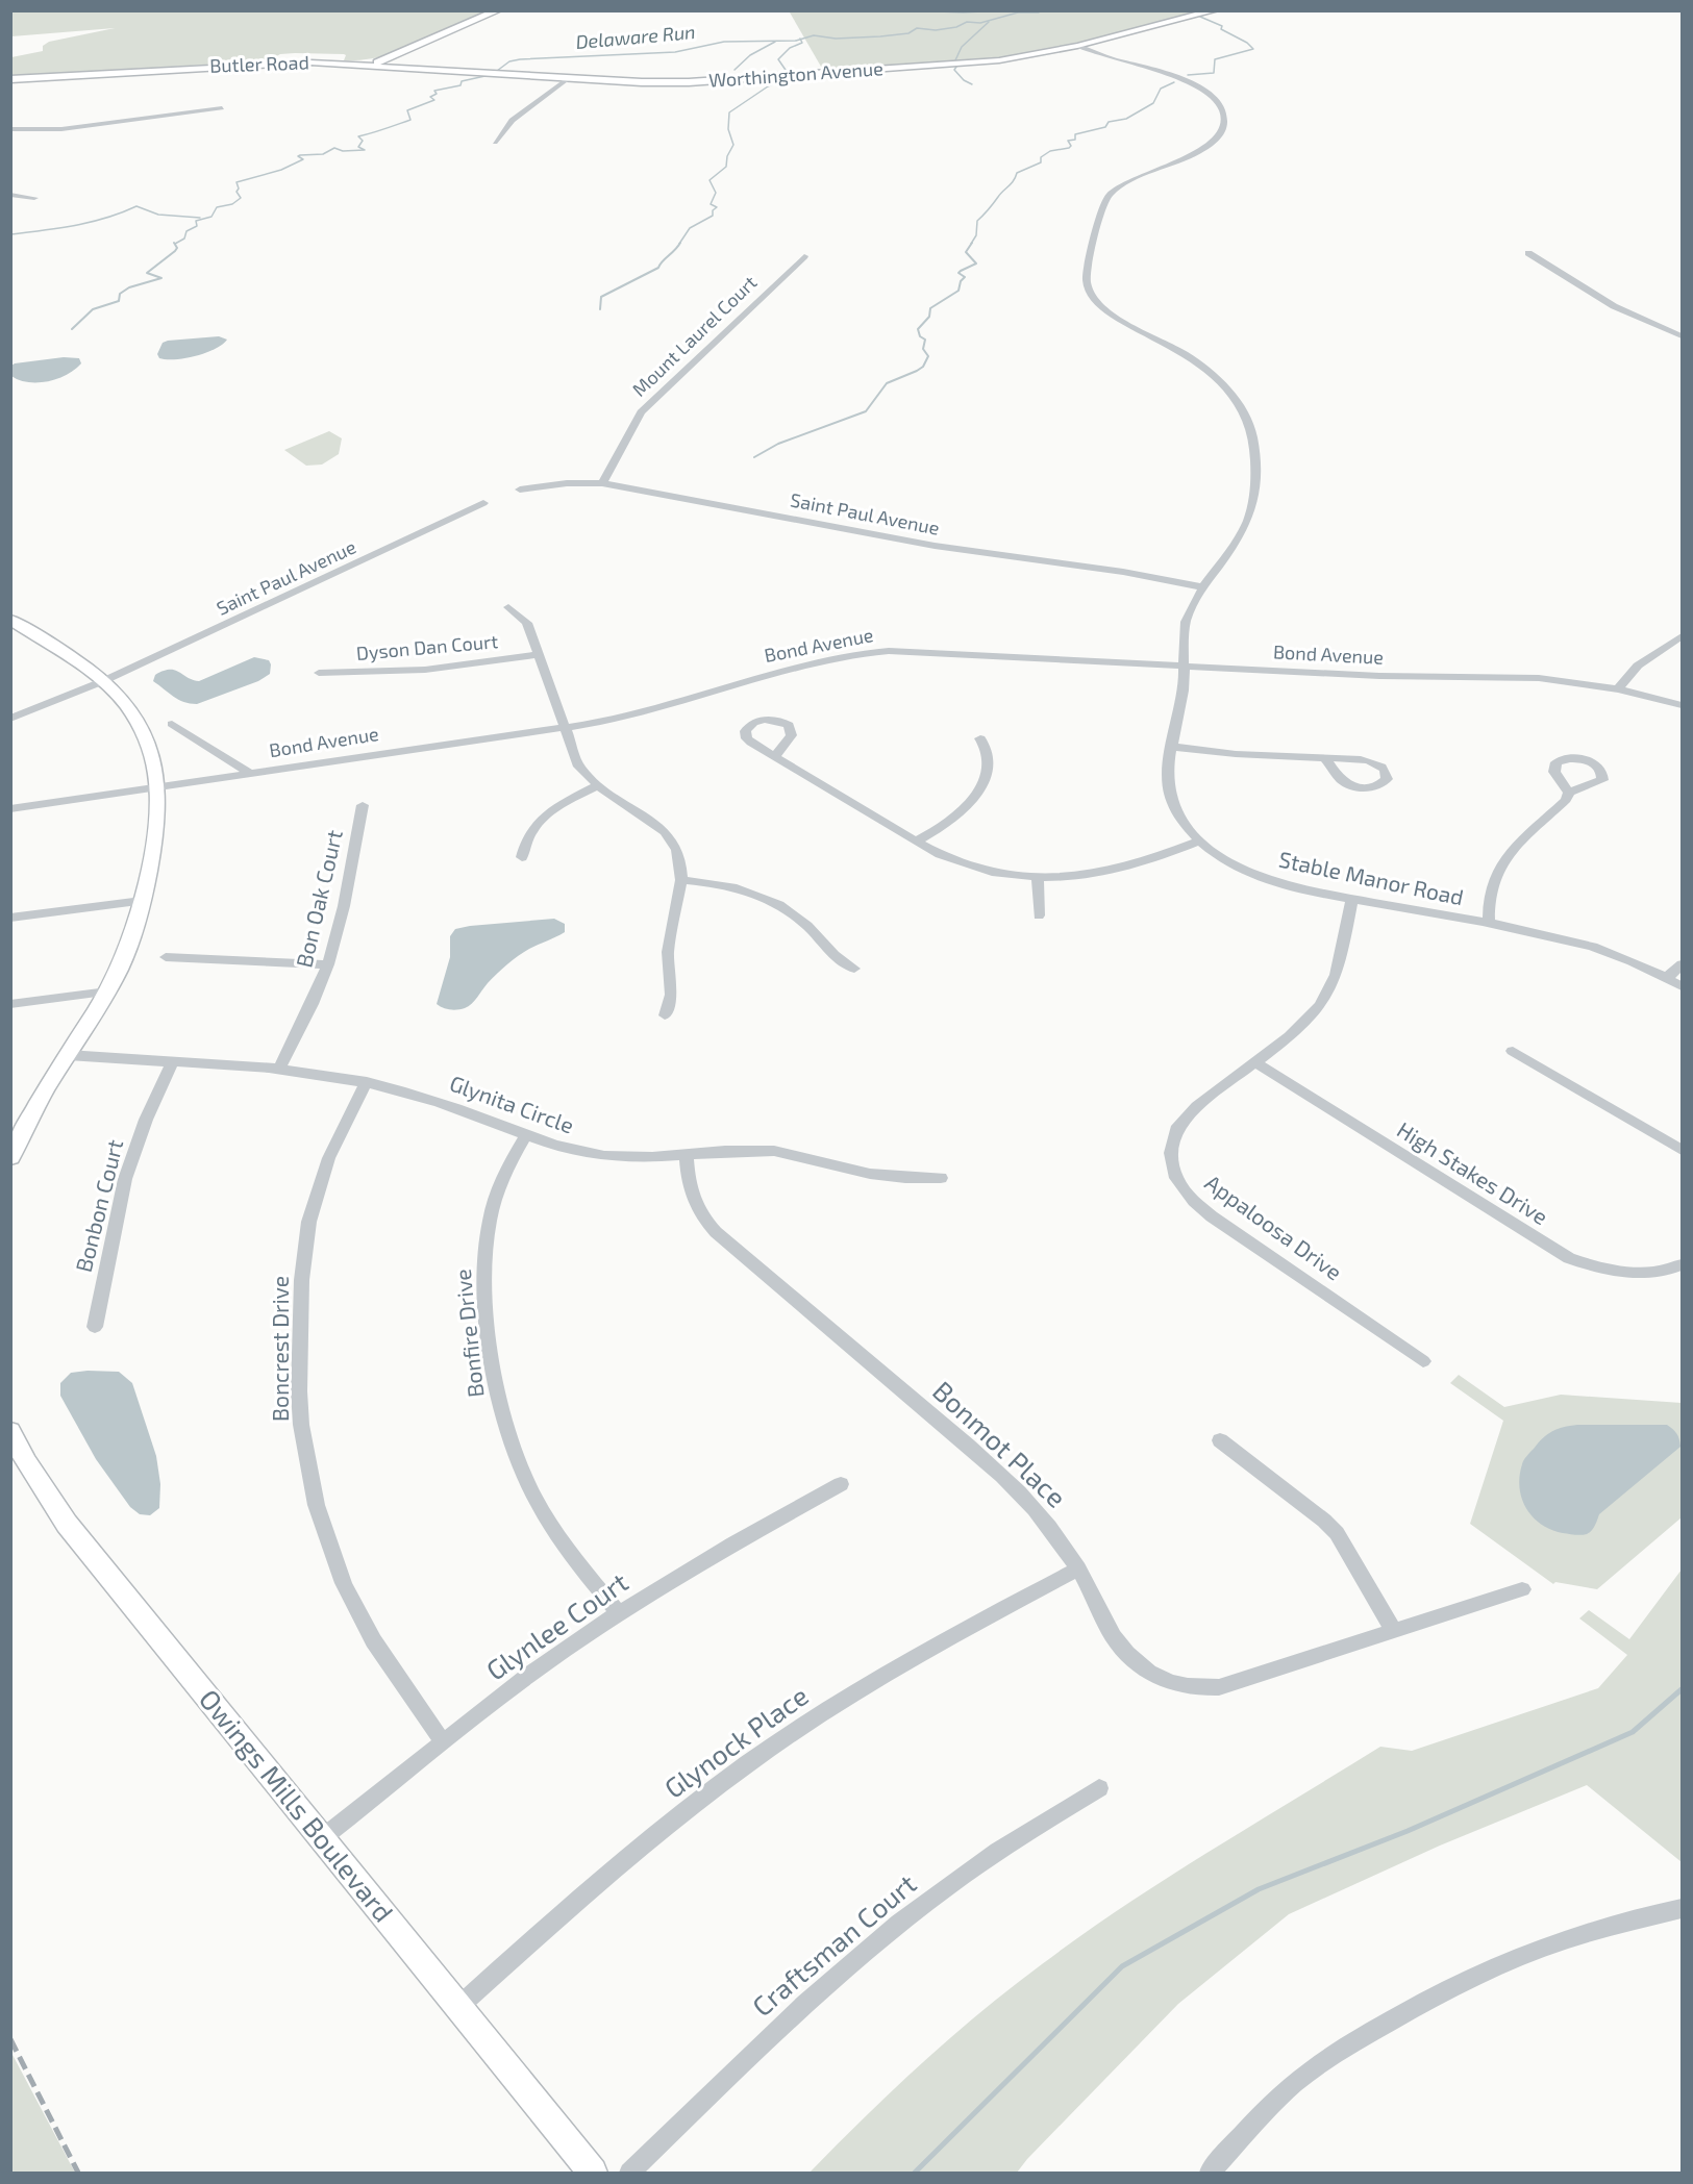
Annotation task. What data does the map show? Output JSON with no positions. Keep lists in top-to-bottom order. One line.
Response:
{"streets":{"main road":["Butler Road","Worthington Avenue","Owings Mills Boulevard"],"street":["Mount Laurel Court","Saint Paul Avenue","Bond Avenue","Dyson Dan Court","Stable Manor Road","Bon Oak Court","Glynita Circle","High Stakes Drive","Bonbon Court","Appaloosa Drive","Bonfire Drive","Boncrest Drive","Bonmot Place","Glynlee Court","Glynock Place","Craftsman Court"]},"crossings":[["Butler Road","Worthington Avenue"],["Worthington Avenue","Stable Manor Road"],["Mount Laurel Court","Saint Paul Avenue"],["Saint Paul Avenue","Stable Manor Road"],["Bond Avenue","Stable Manor Road"],["Stable Manor Road","Appaloosa Drive"],["Bon Oak Court","Glynita Circle"],["Glynita Circle","Bonbon Court"],["Glynita Circle","Bonfire Drive"],["Glynita Circle","Boncrest Drive"],["Glynita Circle","Bonmot Place"],["High Stakes Drive","Appaloosa Drive"],["Bonfire Drive","Glynlee Court"],["Boncrest Drive","Glynlee Court"],["Bonmot Place","Glynock Place"],["Glynlee Court","Owings Mills Boulevard"],["Glynock Place","Owings Mills Boulevard"]],"water":["Delaware Run"]}
